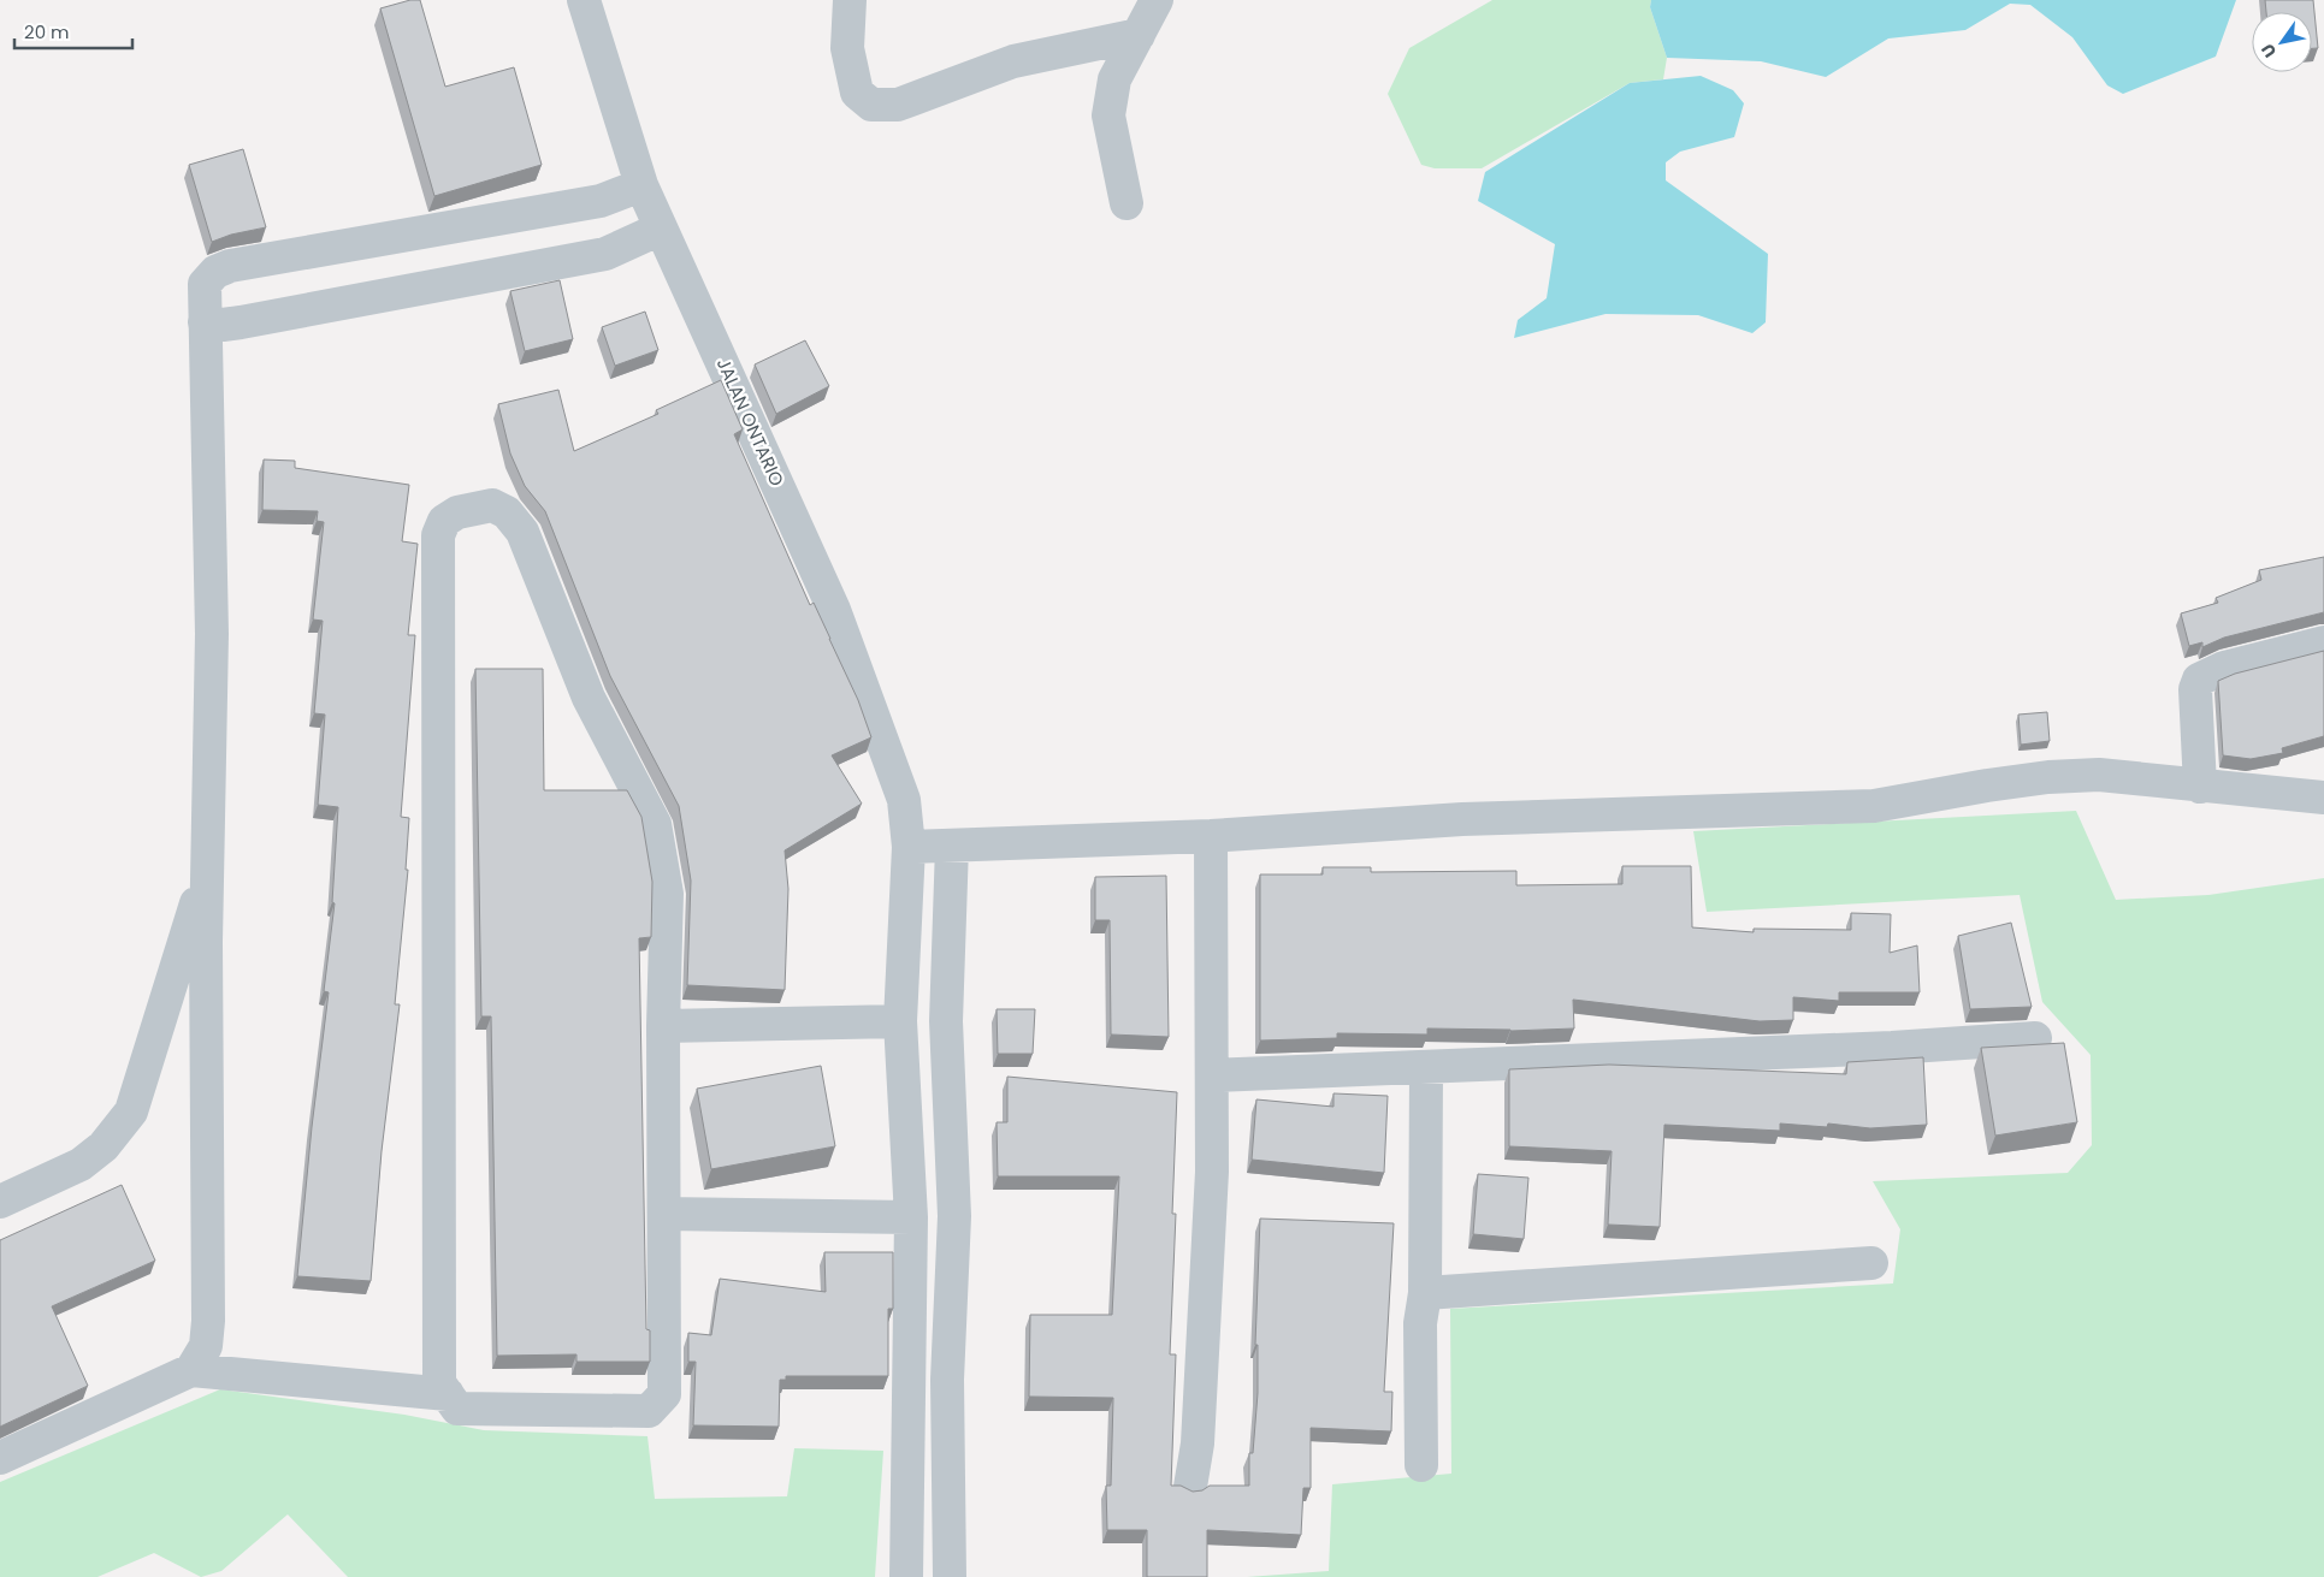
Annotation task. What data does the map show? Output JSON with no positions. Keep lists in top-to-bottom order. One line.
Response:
{"streets":{"street":["JALAN ONTARIO"]},"scale_bar":"20 m","north":"bottom left"}
